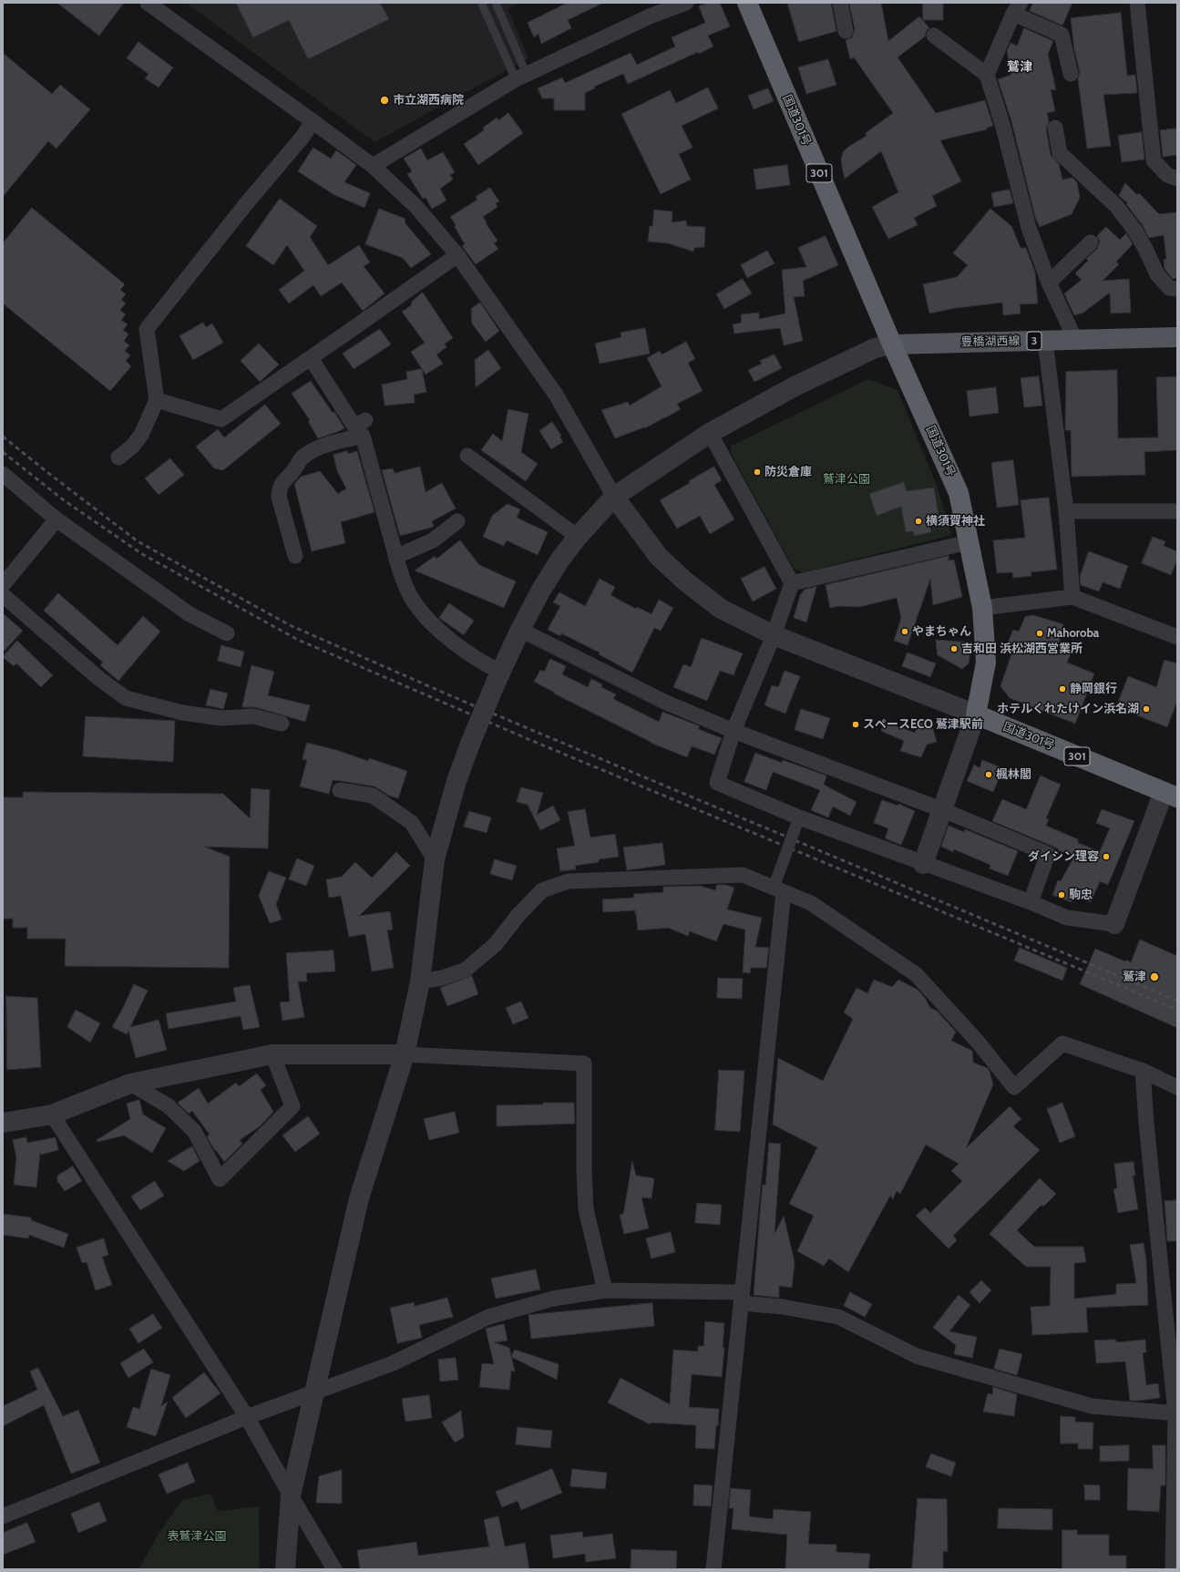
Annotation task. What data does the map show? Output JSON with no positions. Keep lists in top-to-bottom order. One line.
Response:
{"streets":{"highway":["国道301号","301"],"main road":["3","豊橋湖西線"]},"crossings":[["国道301号","豊橋湖西線"]],"districts":["鷲津"],"parks":["鷲津公園","表鷲津公園"],"places":["市立湖西病院","防災倉庫","横須賀神社","やまちゃん","Mahoroba","吉和田 浜松湖西営業所","静岡銀行","ホテルくれたけイン浜名湖","スペースECO 鷲津駅前","楓林閣","ダイシン理容","駒忠","鷲津"]}
